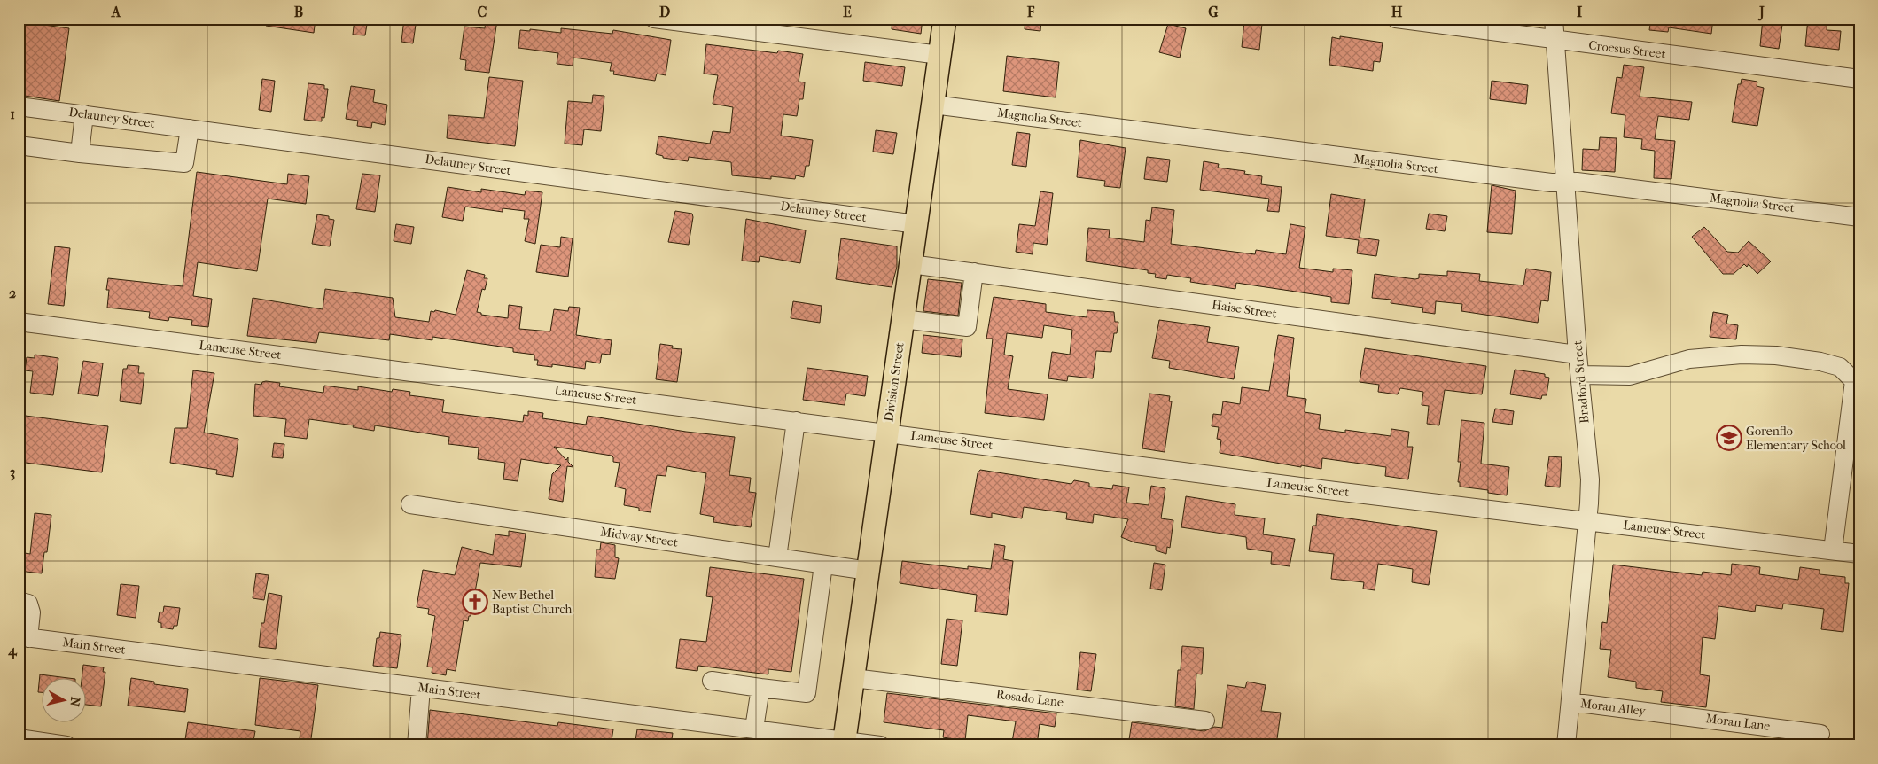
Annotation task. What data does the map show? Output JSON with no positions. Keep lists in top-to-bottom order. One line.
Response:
{"streets":{"main road":["Division Street"],"street":["Croesus Street","Delauney Street","Magnolia Street","Haise Street","Lameuse Street","Bradford Street","Midway Street","Main Street","Rosado Lane","Moran Alley","Moran Lane"]},"crossings":[["Croesus Street","Bradford Street"],["Delauney Street","Division Street"],["Magnolia Street","Division Street"],["Magnolia Street","Bradford Street"],["Haise Street","Division Street"],["Haise Street","Bradford Street"],["Lameuse Street","Division Street"],["Lameuse Street","Bradford Street"],["Division Street","Midway Street"],["Division Street","Main Street"],["Division Street","Rosado Lane"],["Bradford Street","Moran Alley"],["Moran Alley","Moran Lane"]],"places":{"school or university":["Gorenflo Elementary School"],"church":["New Bethel Baptist Church"]},"north":"right","grid":{"columns":["A","B","C","D","E","F","G","H","I","J"],"rows":["1","2","3","4"]}}
